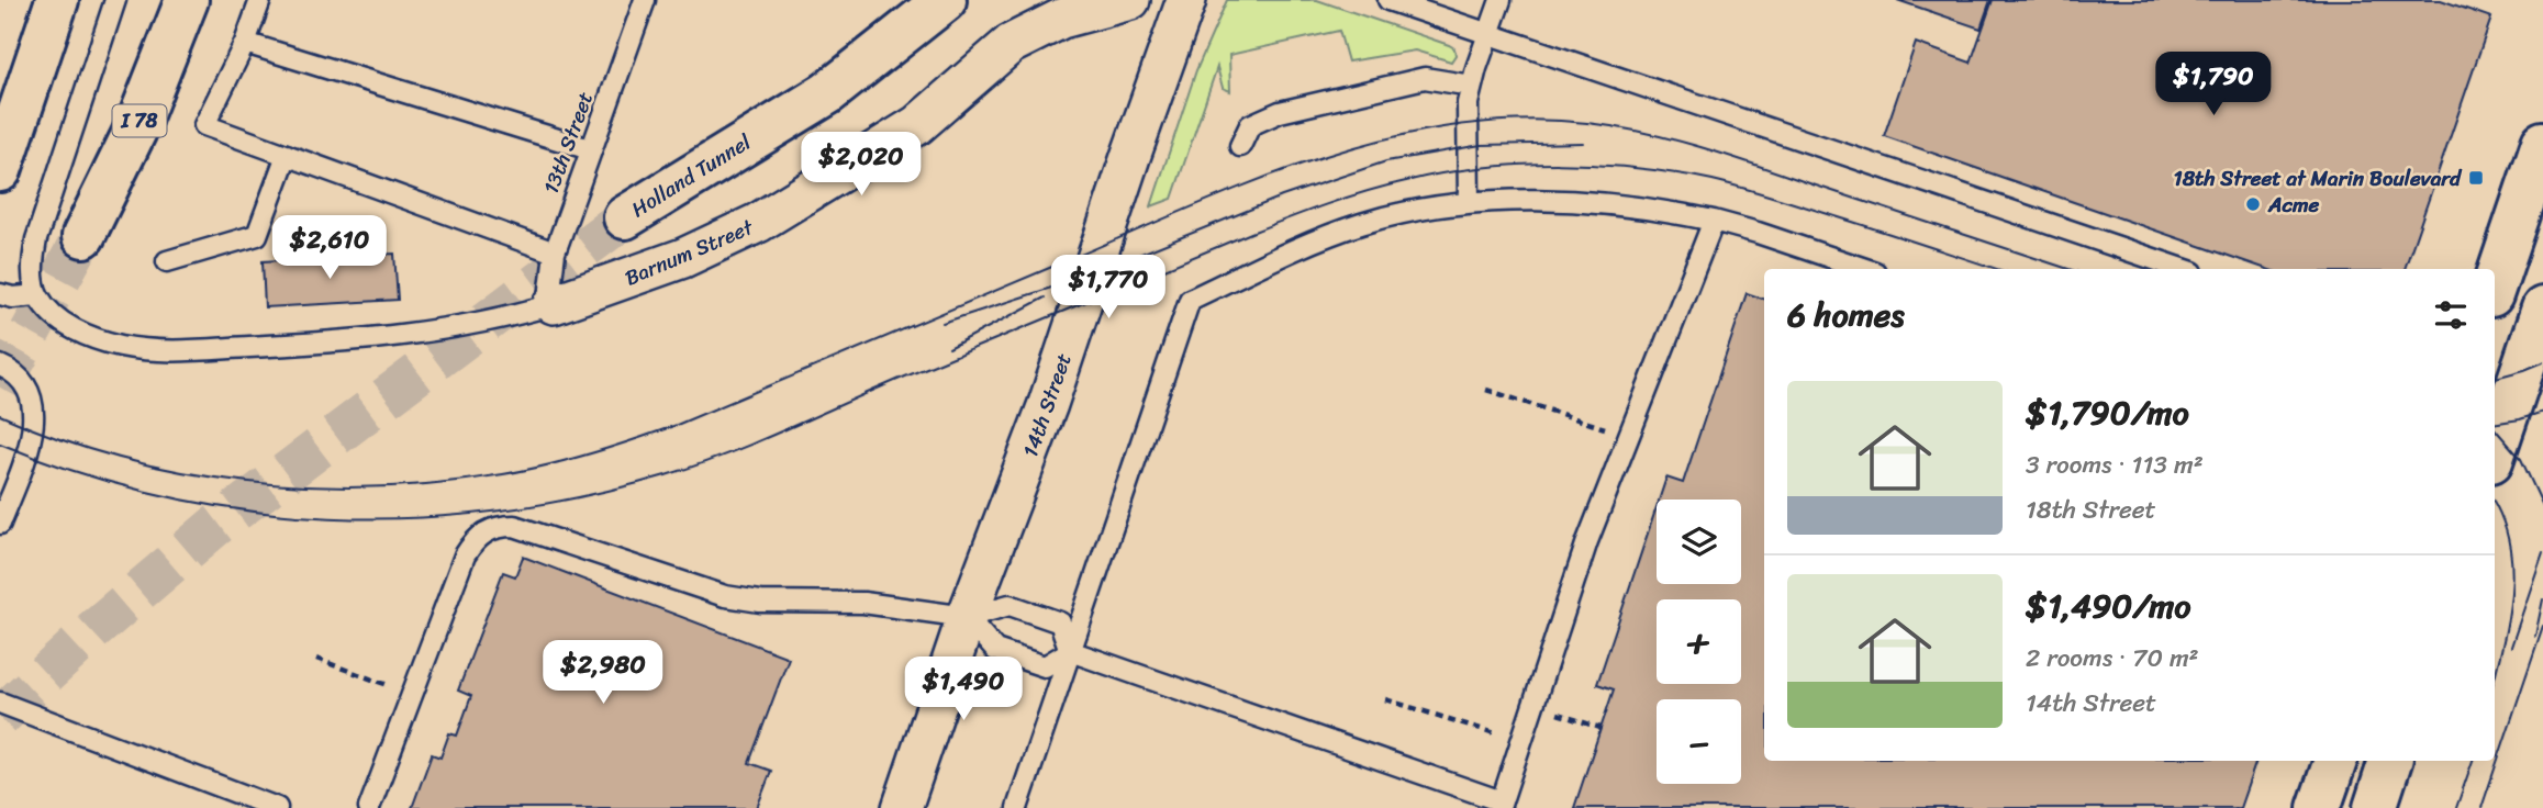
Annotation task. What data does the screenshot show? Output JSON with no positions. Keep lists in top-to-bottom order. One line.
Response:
{"streets":{"main road":["I 78","Holland Tunnel"],"street":["Barnum Street","14th Street"],"lane":["13th Street"]},"crossings":[["13th Street","Barnum Street"]],"places":{"transit":["18th Street at Marin Boulevard"],"other":["Acme"]},"page":{"price":["$1,790","$2,020","$2,610","$1,770","$2,980","$1,490"],"heading":"6 homes","list":[{"name":"$1,790/mo","note":"3 rooms · 113 m² · 18th Street"},{"name":"$1,490/mo","note":"2 rooms · 70 m² · 14th Street"}],"map_buttons":["+","−"]}}
